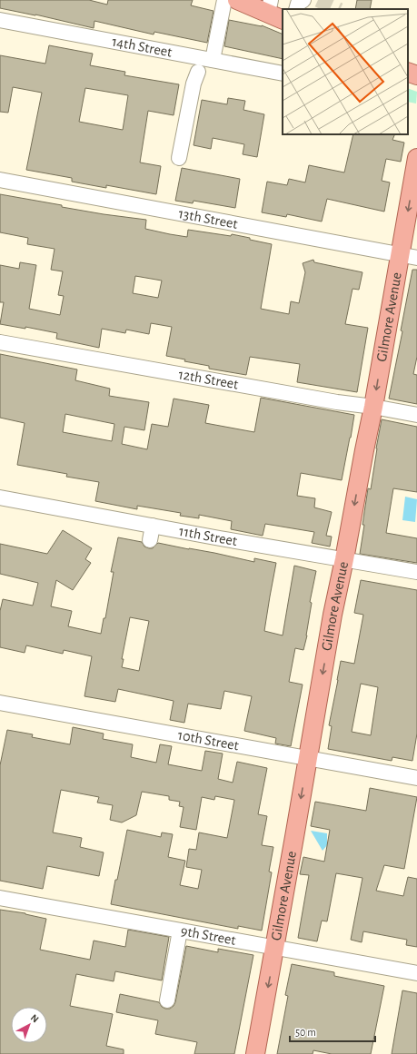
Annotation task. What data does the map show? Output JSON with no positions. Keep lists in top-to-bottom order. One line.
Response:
{"streets":{"main road":["Gilmore Avenue"],"street":["14th Street","13th Street","12th Street","11th Street","10th Street","9th Street"]},"crossings":[["13th Street","Gilmore Avenue"],["Gilmore Avenue","12th Street"],["Gilmore Avenue","11th Street"],["Gilmore Avenue","10th Street"],["Gilmore Avenue","9th Street"]],"one_way":["Gilmore Avenue"],"scale_bar":"50 m","north":"top right"}
